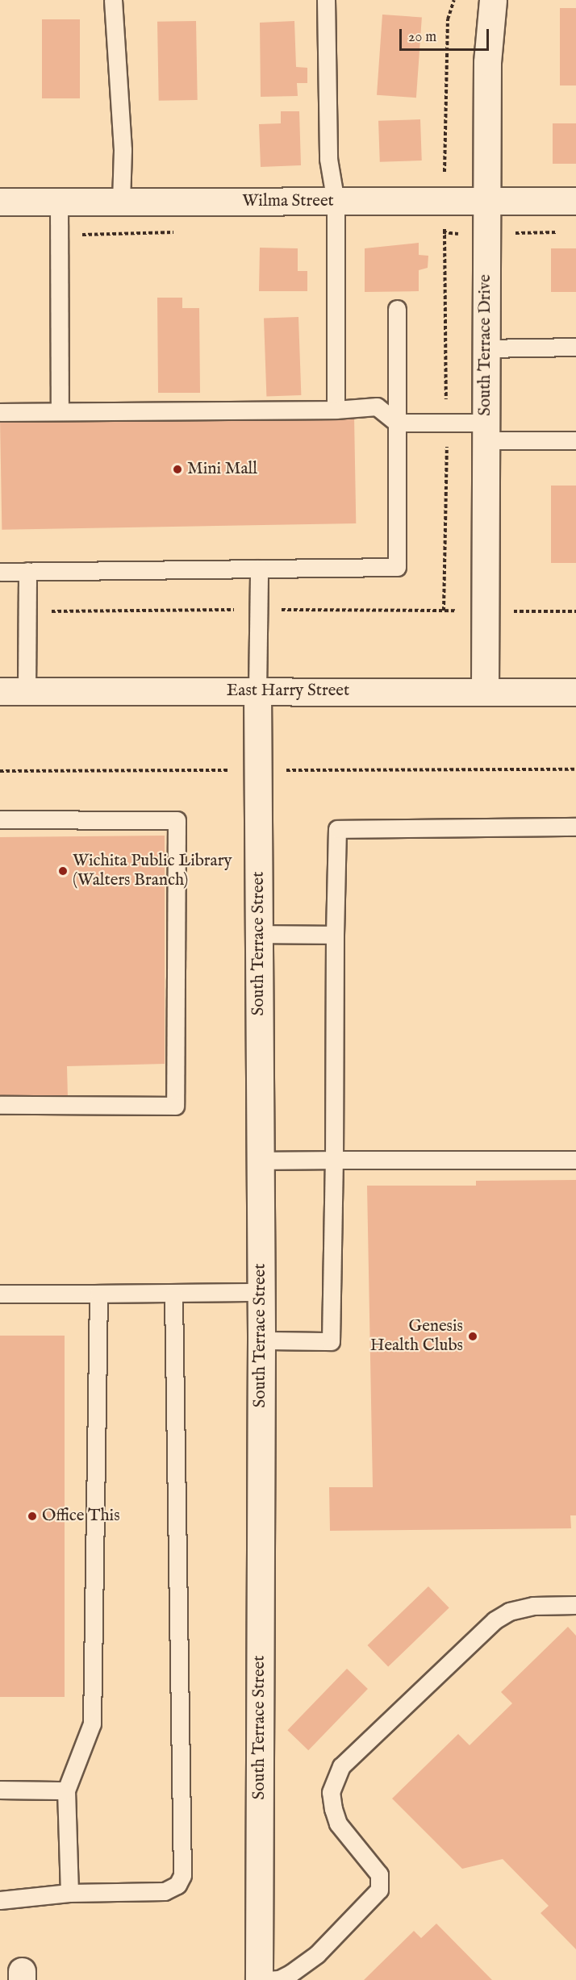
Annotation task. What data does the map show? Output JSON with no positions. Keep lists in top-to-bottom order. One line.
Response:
{"streets":{"street":["Wilma Street","South Terrace Drive","East Harry Street","South Terrace Street"]},"crossings":[["Wilma Street","South Terrace Drive"],["South Terrace Drive","East Harry Street"],["East Harry Street","South Terrace Street"]],"places":["Mini Mall","Wichita Public Library (Walters Branch)","Genesis Health Clubs","Office This"],"scale_bar":"20 m"}
